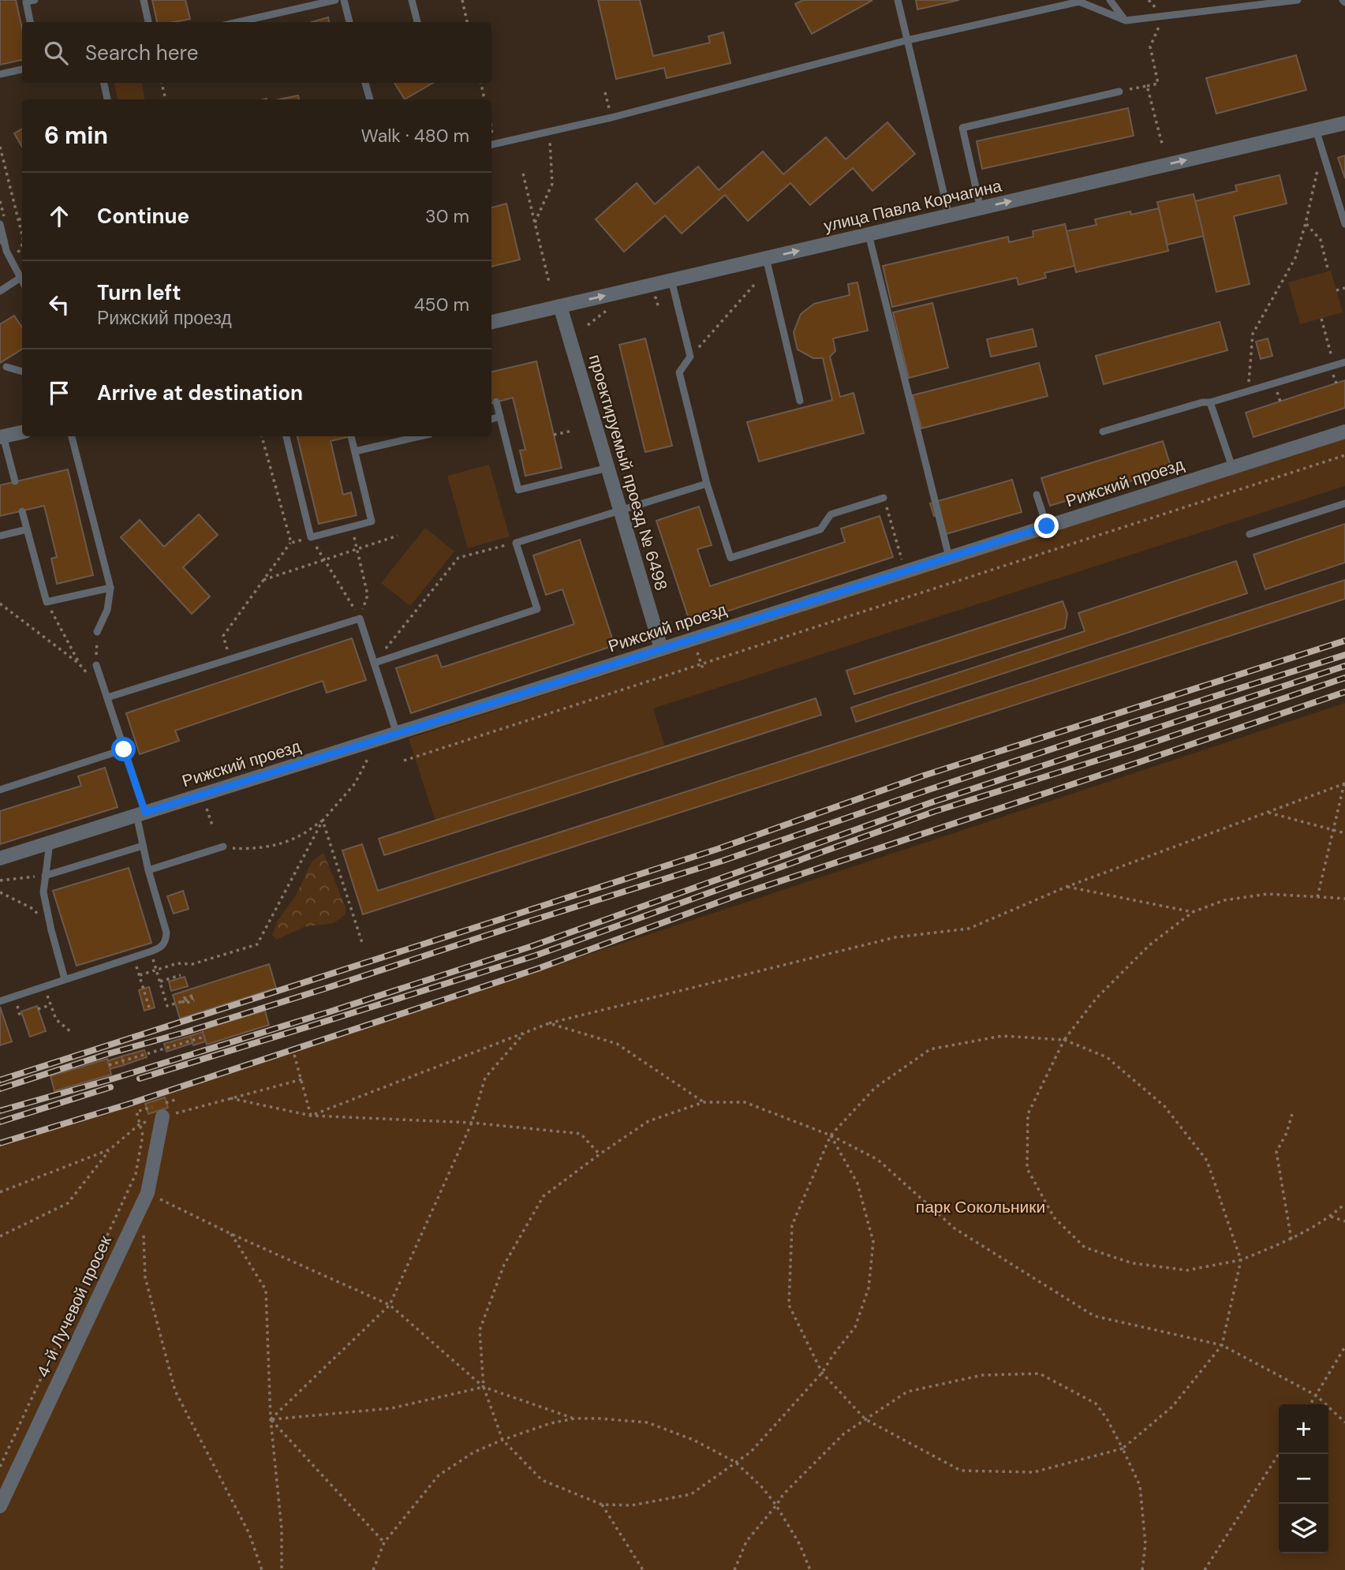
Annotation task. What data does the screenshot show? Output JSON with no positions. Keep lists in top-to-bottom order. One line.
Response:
{"streets":{"street":["улица Павла Корчагина","проектируемый проезд № 6498","Рижский проезд","4-й Лучевой просек"]},"crossings":[["улица Павла Корчагина","проектируемый проезд № 6498"],["проектируемый проезд № 6498","Рижский проезд"]],"one_way":["улица Павла Корчагина"],"parks":["парк Сокольники"],"page":{"search":"Search here","heading":["6 min","Walk · 480 m"],"list":[["Continue","30 m"],["Turn left","Рижский проезд","450 m"],"Arrive at destination"],"map_buttons":["+","−"]}}
